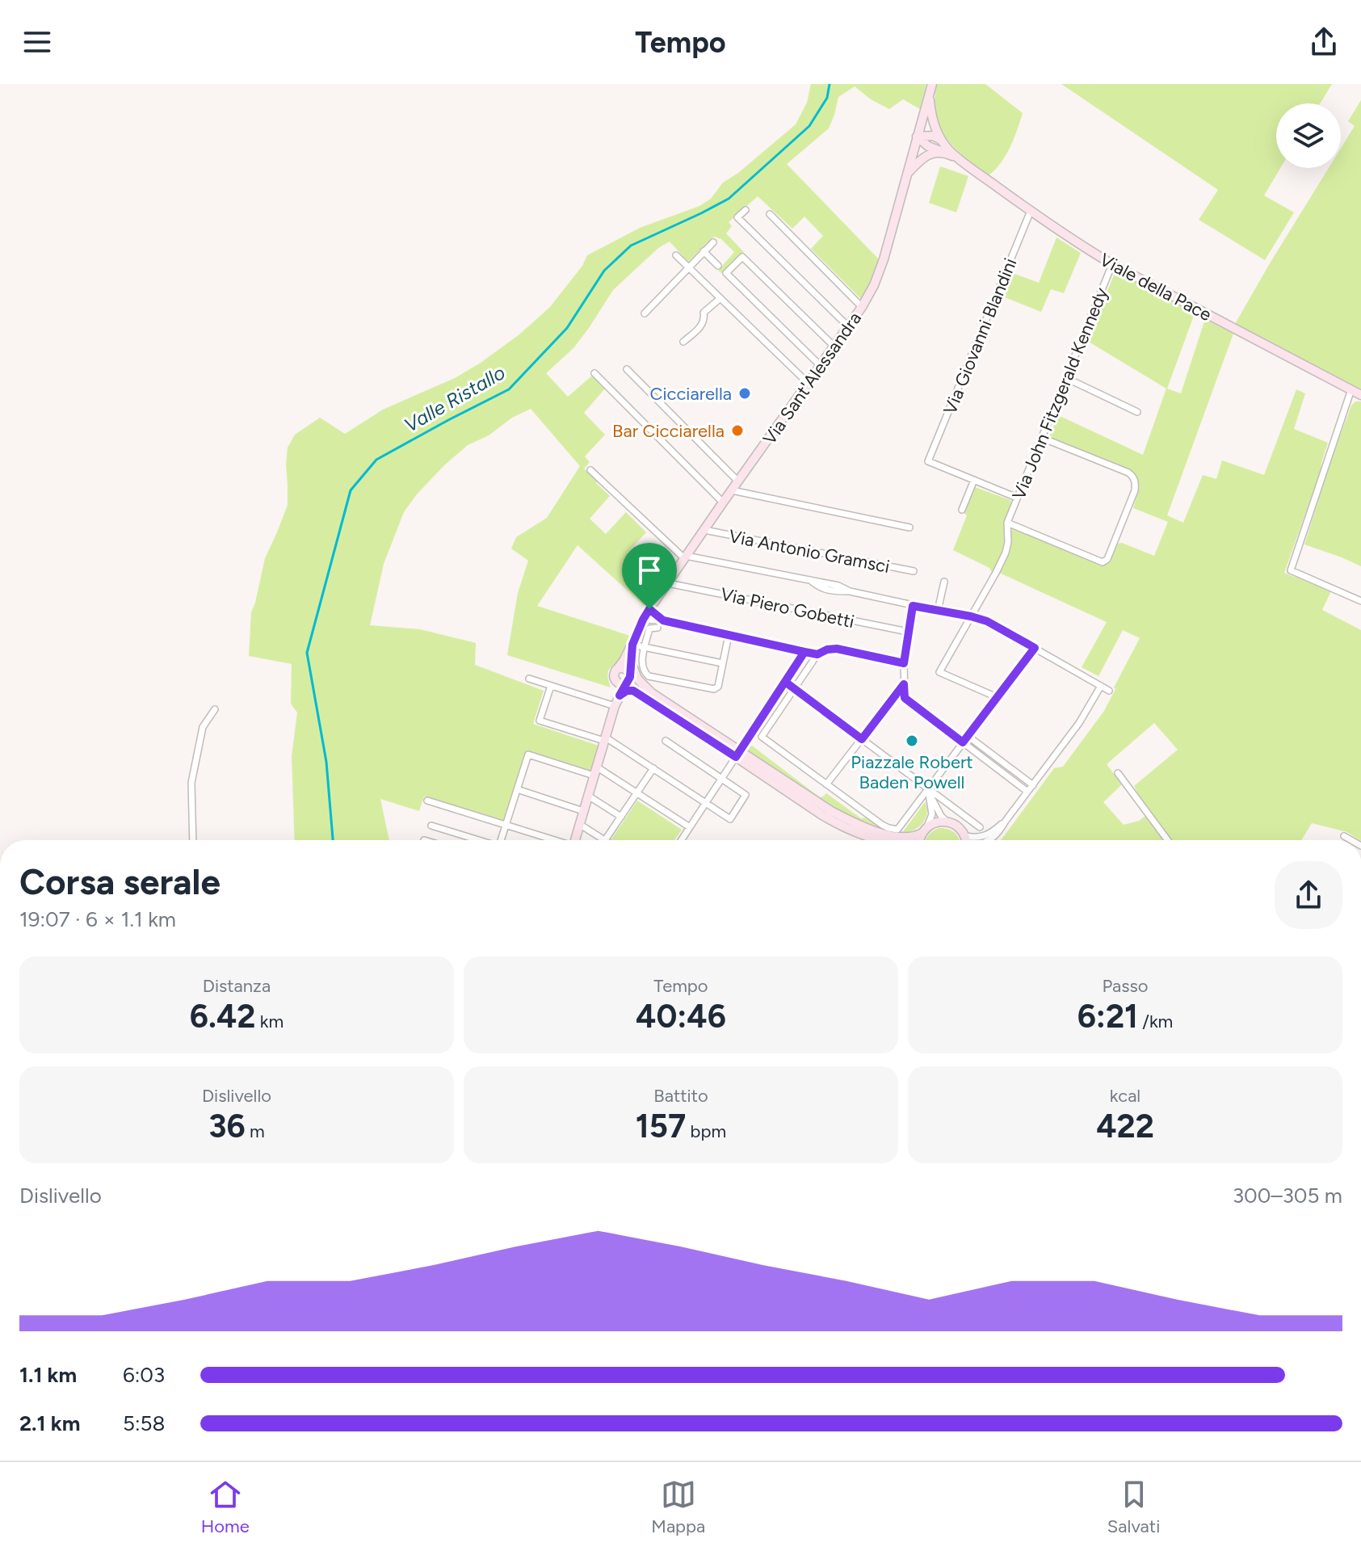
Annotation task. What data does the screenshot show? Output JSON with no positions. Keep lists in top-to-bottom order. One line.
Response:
{"streets":{"street":["Viale della Pace","Via Giovanni Blandini","Via Sant'Alessandra","Via John Fitzgerald Kennedy","Via Antonio Gramsci","Via Piero Gobetti"]},"crossings":[["Viale della Pace","Via Giovanni Blandini"],["Viale della Pace","Via John Fitzgerald Kennedy"],["Via Sant'Alessandra","Via Antonio Gramsci"],["Via Sant'Alessandra","Via Piero Gobetti"]],"water":["Valle Ristallo"],"places":["Cicciarella","Bar Cicciarella","Piazzale Robert Baden Powell"],"page":{"header":"Tempo","heading":["Corsa serale","19:07 · 6 × 1.1 km"],"stats":[["Distanza","6.42 km"],["Tempo","40:46"],["Passo","6:21 /km"],["Dislivello","36 m"],["Battito","157 bpm"],["kcal","422"]],"chart":["Dislivello","300–305 m"],"list":[{"name":"1.1 km","note":"6:03"},{"name":"2.1 km","note":"5:58"}],"tabs":["Home","Mappa","Salvati"]}}
